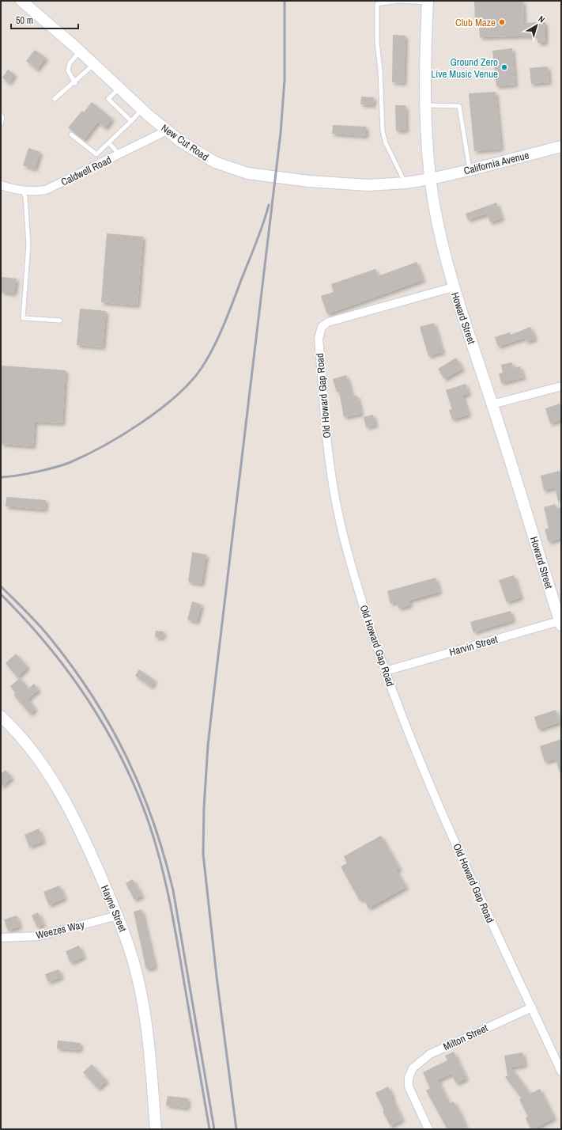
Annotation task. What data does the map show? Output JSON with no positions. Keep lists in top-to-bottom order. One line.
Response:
{"streets":{"street":["New Cut Road","California Avenue","Caldwell Road","Howard Street","Old Howard Gap Road","Harvin Street","Hayne Street","Weezes Way","Milton Street"]},"crossings":[["New Cut Road","California Avenue"],["New Cut Road","Caldwell Road"],["New Cut Road","Howard Street"],["California Avenue","Howard Street"],["Howard Street","Old Howard Gap Road"],["Howard Street","Harvin Street"],["Old Howard Gap Road","Harvin Street"],["Old Howard Gap Road","Milton Street"],["Hayne Street","Weezes Way"]],"places":["Club Maze","Ground Zero Live Music Venue"],"scale_bar":"50 m","north":"top right"}
